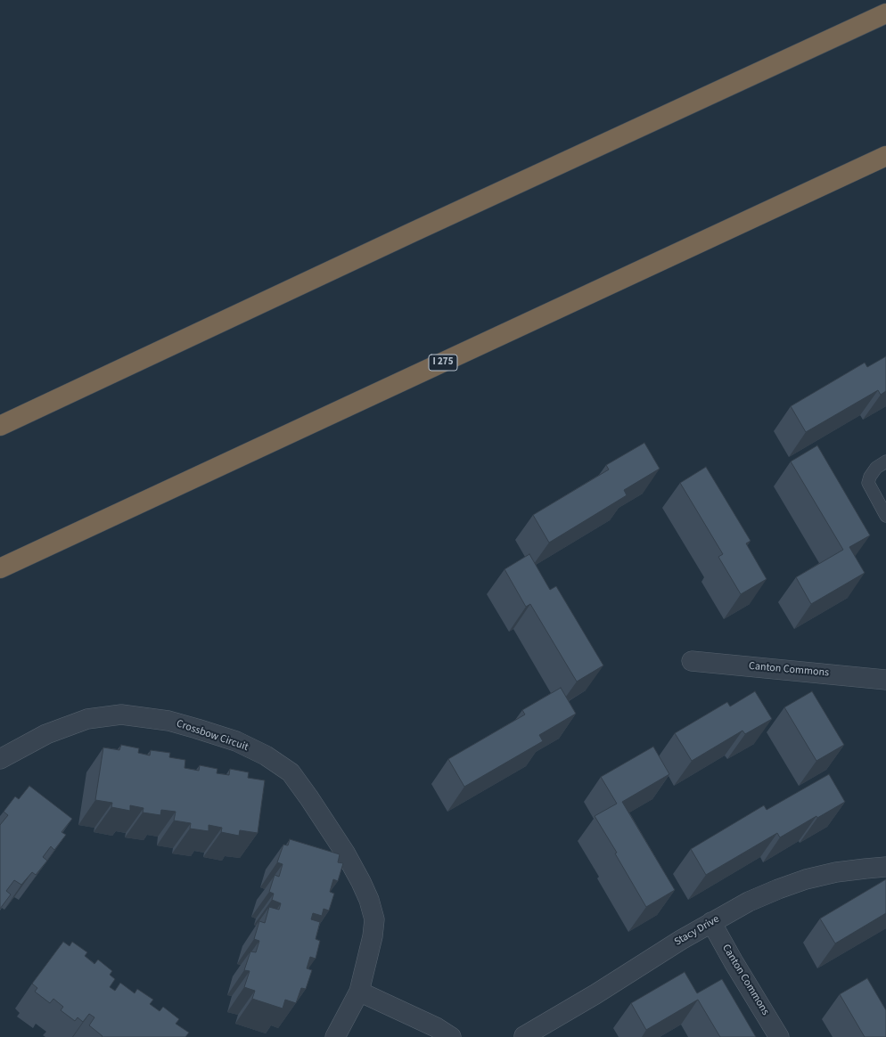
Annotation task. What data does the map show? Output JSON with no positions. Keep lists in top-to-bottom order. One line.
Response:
{"streets":{"highway":["I 275"],"street":["Canton Commons","Crossbow Circuit","Stacy Drive"]},"crossings":[["Canton Commons","Stacy Drive"]]}
